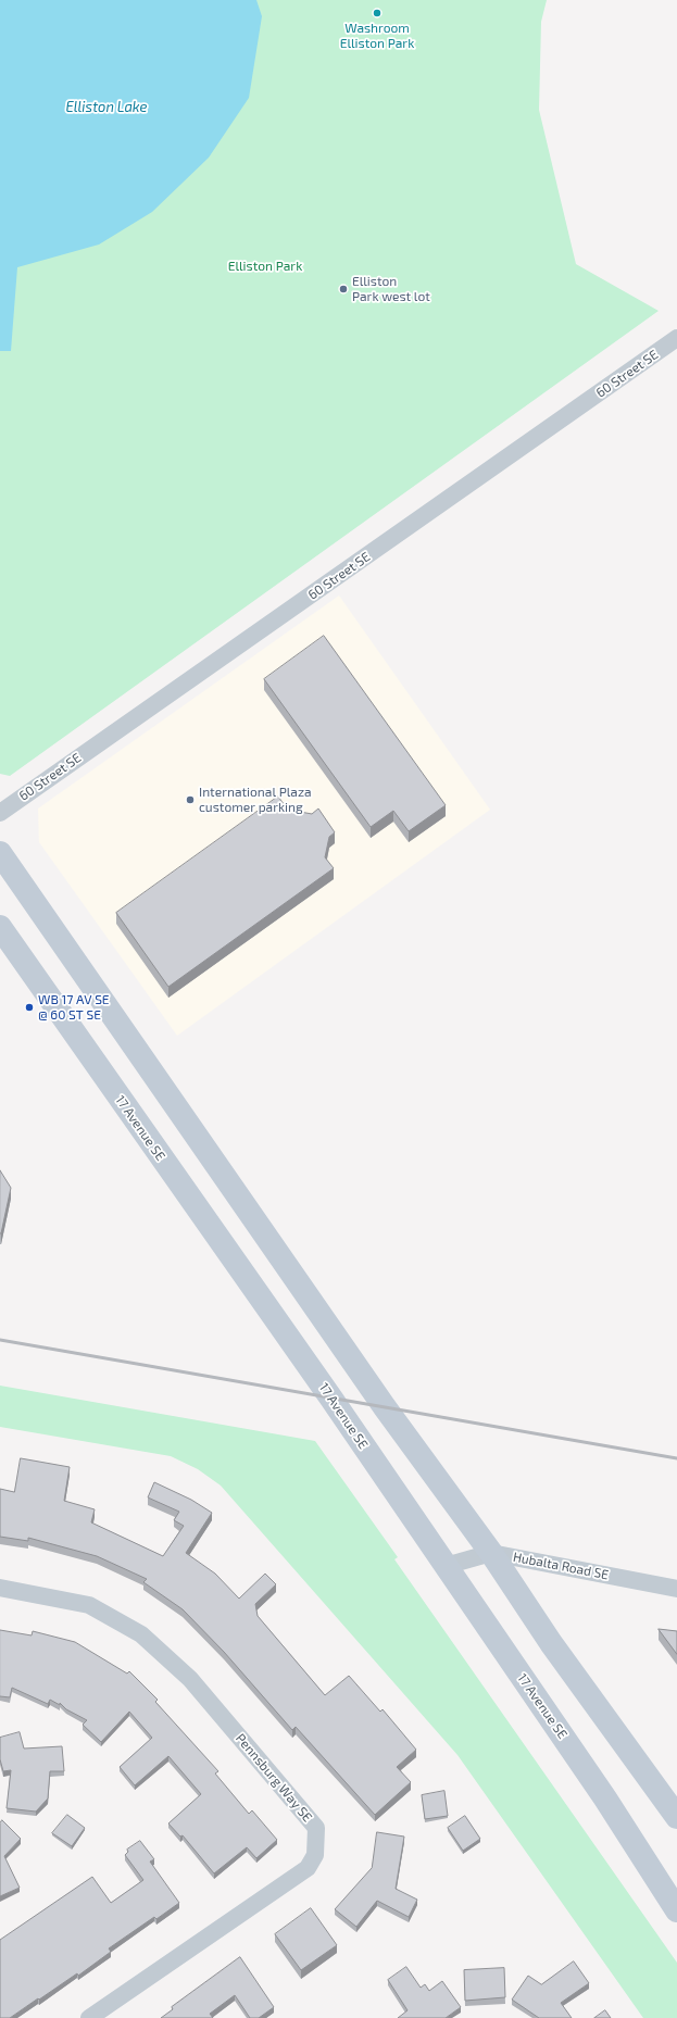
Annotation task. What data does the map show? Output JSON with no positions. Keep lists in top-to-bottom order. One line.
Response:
{"streets":{"main road":["17 Avenue SE"],"street":["60 Street SE","Hubalta Road SE","Pennsburg Way SE"]},"crossings":[["17 Avenue SE","Hubalta Road SE"]],"water":["Elliston Lake"],"parks":["Elliston Park"],"places":["Washroom Elliston Park","Elliston Park west lot","International Plaza customer parking","WB 17 AV SE @ 60 ST SE"]}
